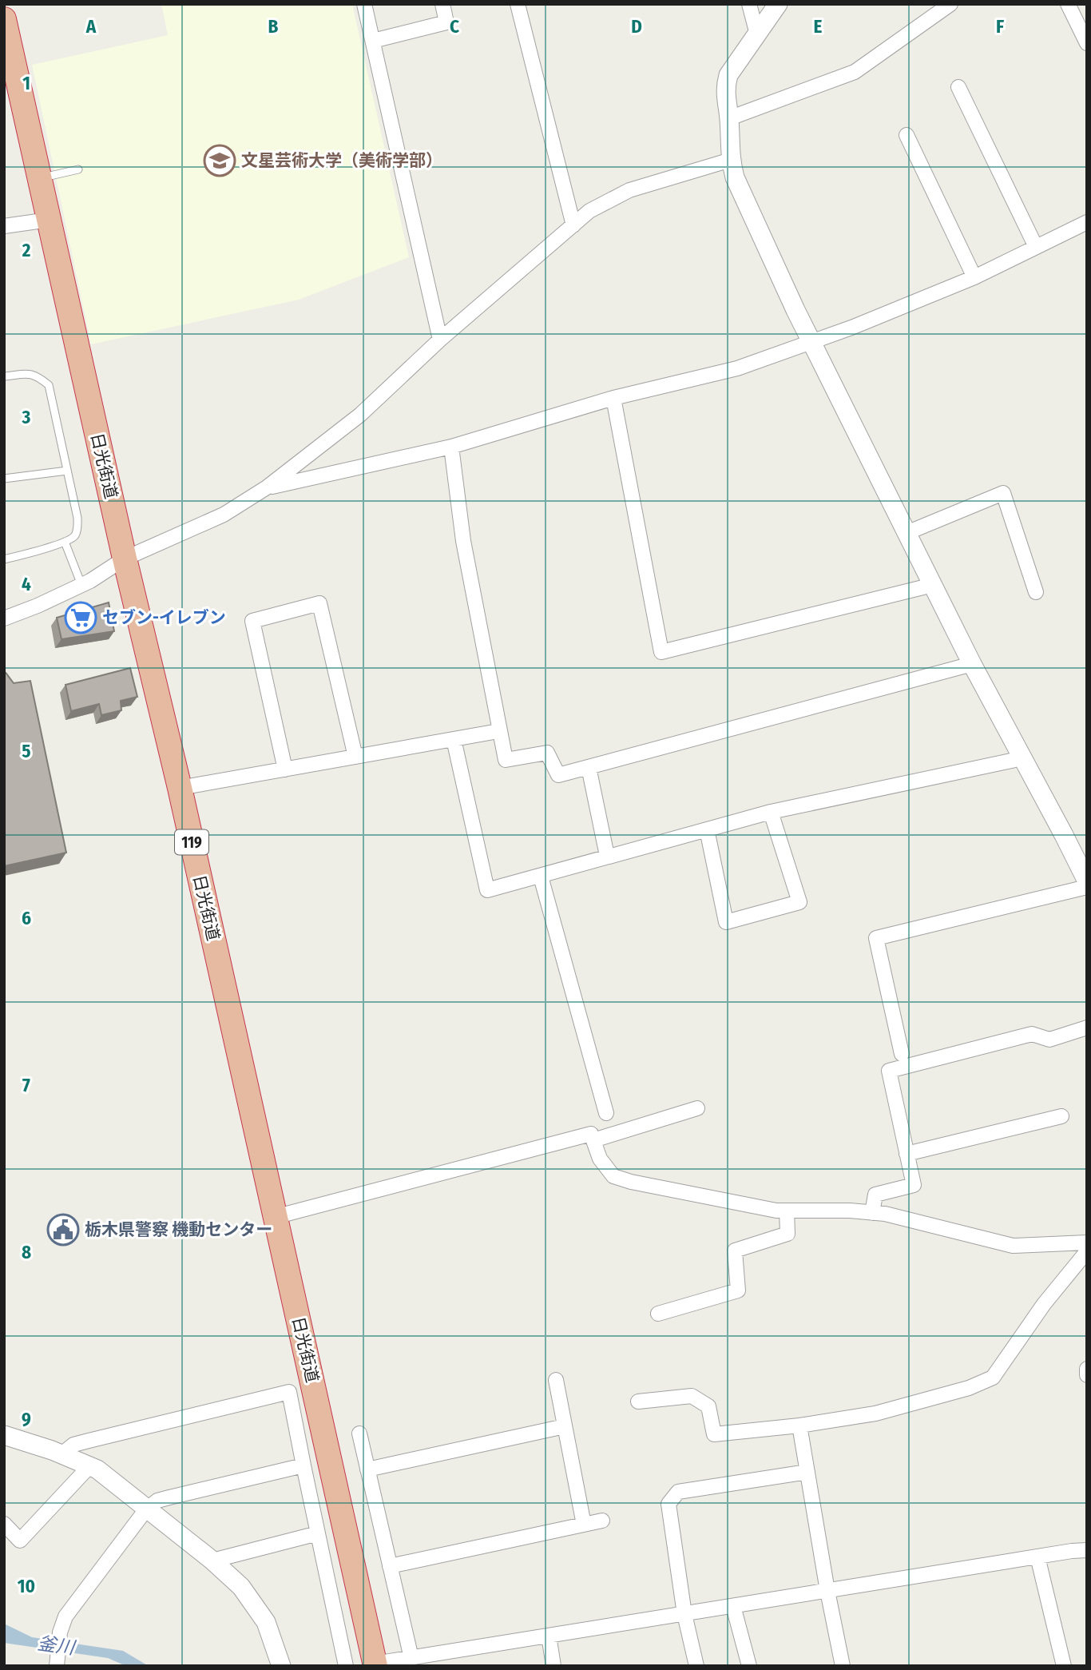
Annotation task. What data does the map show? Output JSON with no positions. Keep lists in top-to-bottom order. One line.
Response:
{"streets":{"highway":["日光街道","119"]},"water":["釜川"],"places":{"school or university":["文星芸術大学（美術学部）"],"supermarket":["セブン-イレブン"],"public building":["栃木県警察 機動センター"]},"grid":{"columns":["A","B","C","D","E","F"],"rows":["1","2","3","4","5","6","7","8","9","10"]}}
